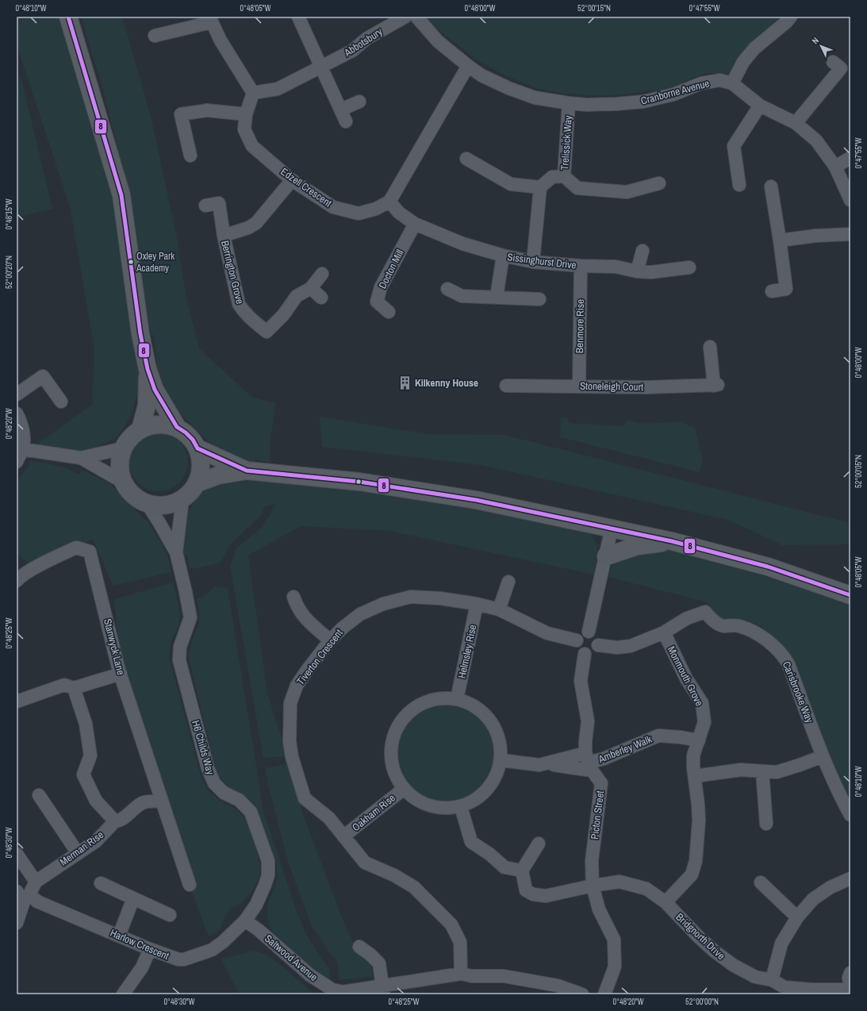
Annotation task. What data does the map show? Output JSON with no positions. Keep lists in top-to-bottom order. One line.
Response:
{"streets":{"street":["Abbotsbury","Cranborne Avenue","Trelissick Way","Edzell Crescent","Sissinghurst Drive","Docton Mill","Berrington Grove","Benmore Rise","Stoneleigh Court","Stanwyck Lane","Helmsley Rise","Tiverton Crescent","Monmouth Grove","Carisbrooke Way","H6 Childs Way","Amberley Walk","Oakham Rise","Picton Street","Merman Rise","Bridgnorth Drive","Harlow Crescent","Saltwood Avenue"]},"crossings":[["Abbotsbury","Edzell Crescent"],["Cranborne Avenue","Trelissick Way"],["Edzell Crescent","Sissinghurst Drive"],["Edzell Crescent","Berrington Grove"],["Sissinghurst Drive","Docton Mill"],["Sissinghurst Drive","Benmore Rise"],["Benmore Rise","Stoneleigh Court"],["Stanwyck Lane","Merman Rise"],["Helmsley Rise","Tiverton Crescent"],["Helmsley Rise","Amberley Walk"],["Helmsley Rise","Oakham Rise"],["Tiverton Crescent","Carisbrooke Way"],["Tiverton Crescent","Oakham Rise"],["Tiverton Crescent","Saltwood Avenue"],["Monmouth Grove","Carisbrooke Way"],["Monmouth Grove","Amberley Walk"],["Monmouth Grove","Bridgnorth Drive"],["H6 Childs Way","Harlow Crescent"],["H6 Childs Way","Saltwood Avenue"],["Amberley Walk","Oakham Rise"],["Amberley Walk","Picton Street"],["Picton Street","Bridgnorth Drive"],["Merman Rise","Harlow Crescent"],["Harlow Crescent","Saltwood Avenue"]],"places":{"other":["Oxley Park Academy"],"building":["Kilkenny House"]},"lines":["transit line 8"],"north":"top left","coordinates":["0°48'10\"W","0°48'05\"W","0°48'00\"W","52°00'15\"N","0°47'55\"W","0°48'15\"W","52°00'20\"N","0°48'20\"W","52°00'05\"N","0°48'25\"W","0°48'30\"W","52°00'00\"N"]}
